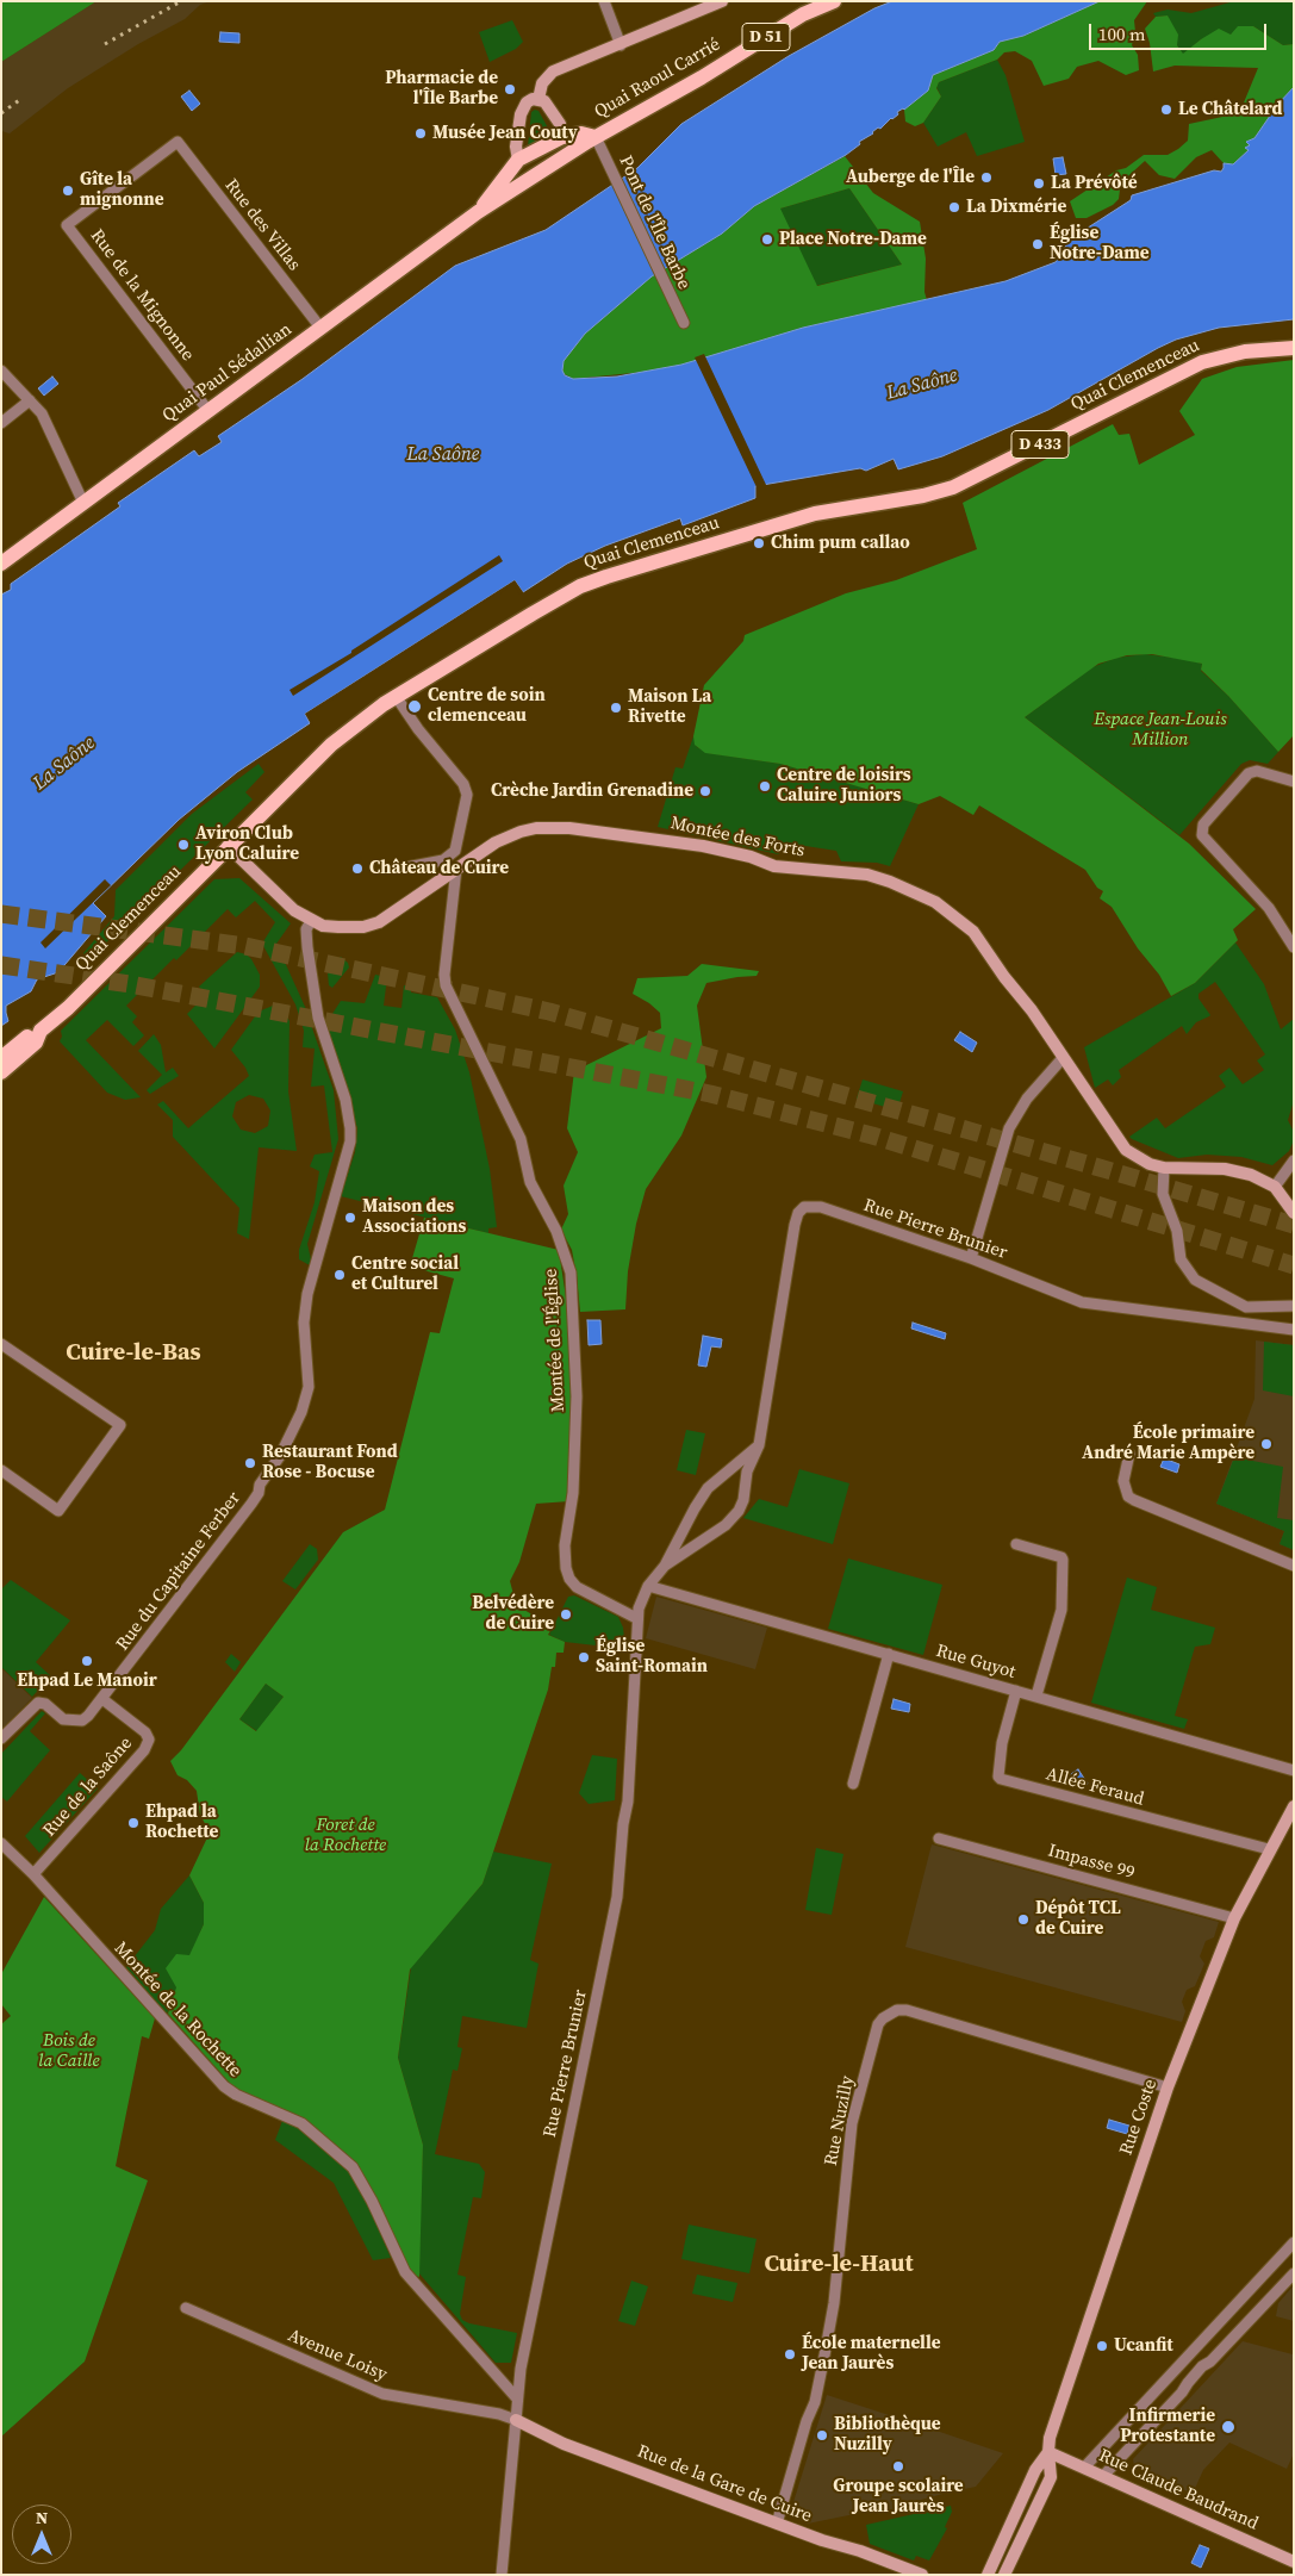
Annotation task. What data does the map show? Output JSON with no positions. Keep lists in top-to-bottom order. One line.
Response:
{"streets":{"main road":["D 51","Quai Raoul Carrié","Quai Paul Sédallian","Quai Clemenceau","D 433"],"street":["Pont de l'Île Barbe","Rue des Villas","Rue de la Mignonne","Montée des Forts","Rue Pierre Brunier","Montée de l'Église","Rue du Capitaine Ferber","Rue Guyot","Rue de la Saône","Allée Feraud","Impasse 99","Montée de la Rochette","Rue Coste","Rue Nuzilly","Avenue Loisy","Rue de la Gare de Cuire","Rue Claude Baudrand"]},"crossings":[["Quai Raoul Carrié","Pont de l'Île Barbe"],["Quai Raoul Carrié","Quai Paul Sédallian"],["Pont de l'Île Barbe","Quai Paul Sédallian"],["Rue des Villas","Rue de la Mignonne"],["Rue des Villas","Quai Paul Sédallian"],["Rue de la Mignonne","Quai Paul Sédallian"],["Quai Clemenceau","Montée des Forts"],["Montée des Forts","Montée de l'Église"],["Montée des Forts","Rue du Capitaine Ferber"],["Rue Pierre Brunier","Montée de l'Église"],["Rue Pierre Brunier","Rue Guyot"],["Rue Pierre Brunier","Montée de la Rochette"],["Rue Pierre Brunier","Avenue Loisy"],["Rue Pierre Brunier","Rue de la Gare de Cuire"],["Rue du Capitaine Ferber","Rue de la Saône"],["Rue Guyot","Allée Feraud"],["Rue de la Saône","Montée de la Rochette"],["Allée Feraud","Rue Coste"],["Impasse 99","Rue Coste"],["Rue Coste","Rue Nuzilly"],["Rue Coste","Rue Claude Baudrand"],["Rue Nuzilly","Rue de la Gare de Cuire"],["Avenue Loisy","Rue de la Gare de Cuire"]],"districts":["Cuire-le-Bas","Cuire-le-Haut"],"water":["La Saône"],"parks":["Espace Jean-Louis Million","Foret de la Rochette","Bois de la Caille"],"places":["Pharmacie de l'Île Barbe","Le Châtelard","Musée Jean Couty","Auberge de l'Île","La Prévôté","Gîte la mignonne","La Dixmérie","Place Notre-Dame","Église Notre-Dame","Chim pum callao","Centre de soin clemenceau","Maison La Rivette","Centre de loisirs Caluire Juniors","Crèche Jardin Grenadine","Aviron Club Lyon Caluire","Château de Cuire","Maison des Associations","Centre social et Culturel","École primaire André Marie Ampère","Restaurant Fond Rose - Bocuse","Belvédère de Cuire","Église Saint-Romain","Ehpad Le Manoir","Ehpad la Rochette","Dépôt TCL de Cuire","Ucanfit","École maternelle Jean Jaurès","Infirmerie Protestante","Bibliothèque Nuzilly","Groupe scolaire Jean Jaurès"],"scale_bar":"100 m","north":"top"}
